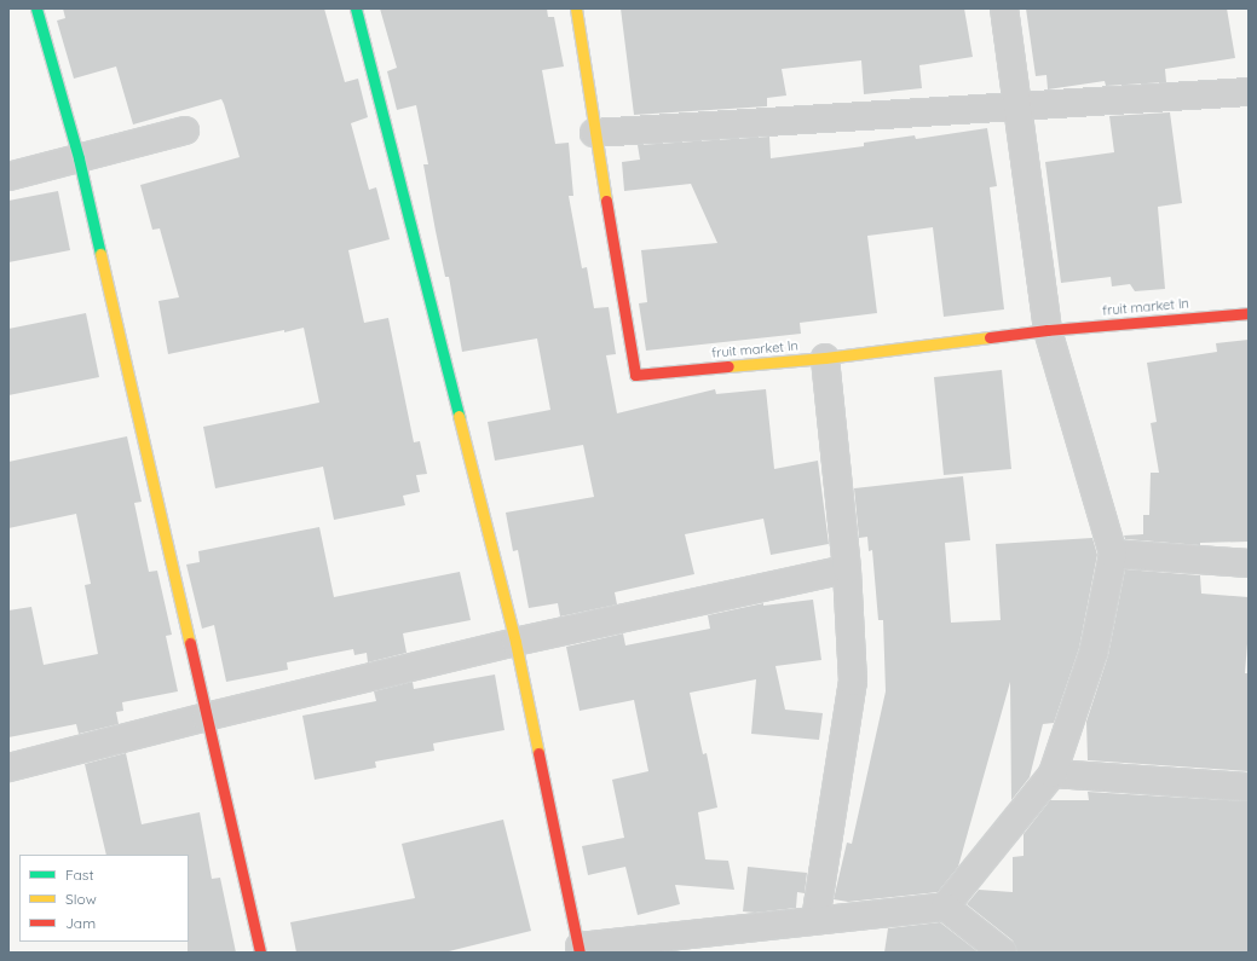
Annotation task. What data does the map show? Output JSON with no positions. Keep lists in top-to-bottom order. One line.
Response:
{"streets":{"street":["fruit market ln"]},"legend":["Fast","Slow","Jam"]}
